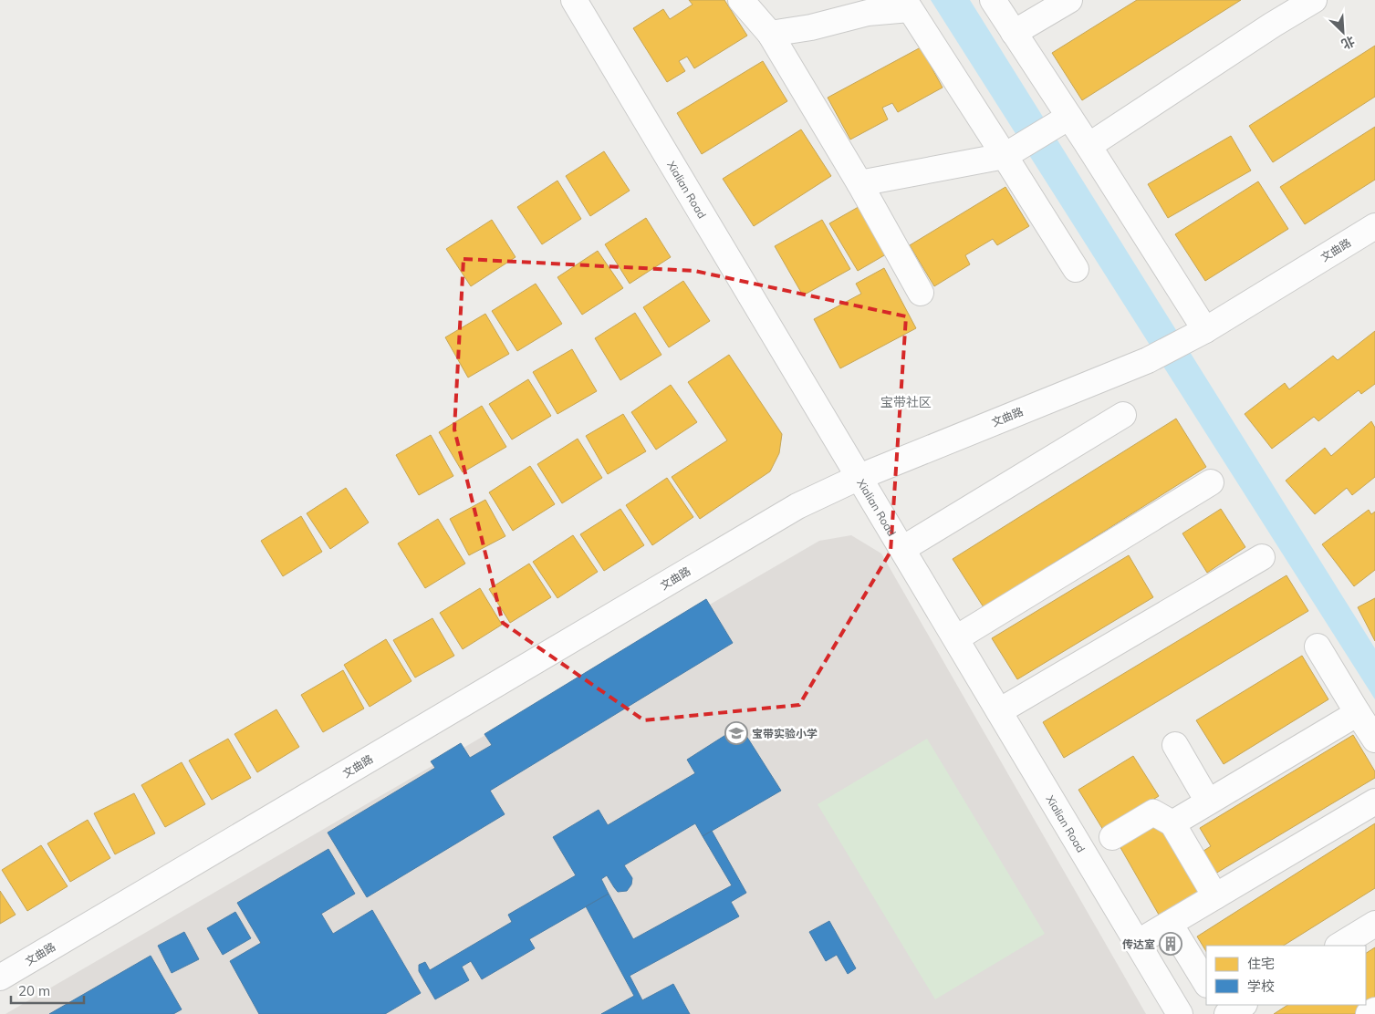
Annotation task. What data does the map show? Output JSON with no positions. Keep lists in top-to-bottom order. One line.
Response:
{"streets":{"street":["Xialian Road","文曲路"]},"crossings":[["Xialian Road","文曲路"]],"districts":["宝带社区"],"places":{"school or university":["宝带实验小学"],"building":["传达室"]},"legend":["住宅","学校"],"scale_bar":"20 m","north":"bottom right"}
